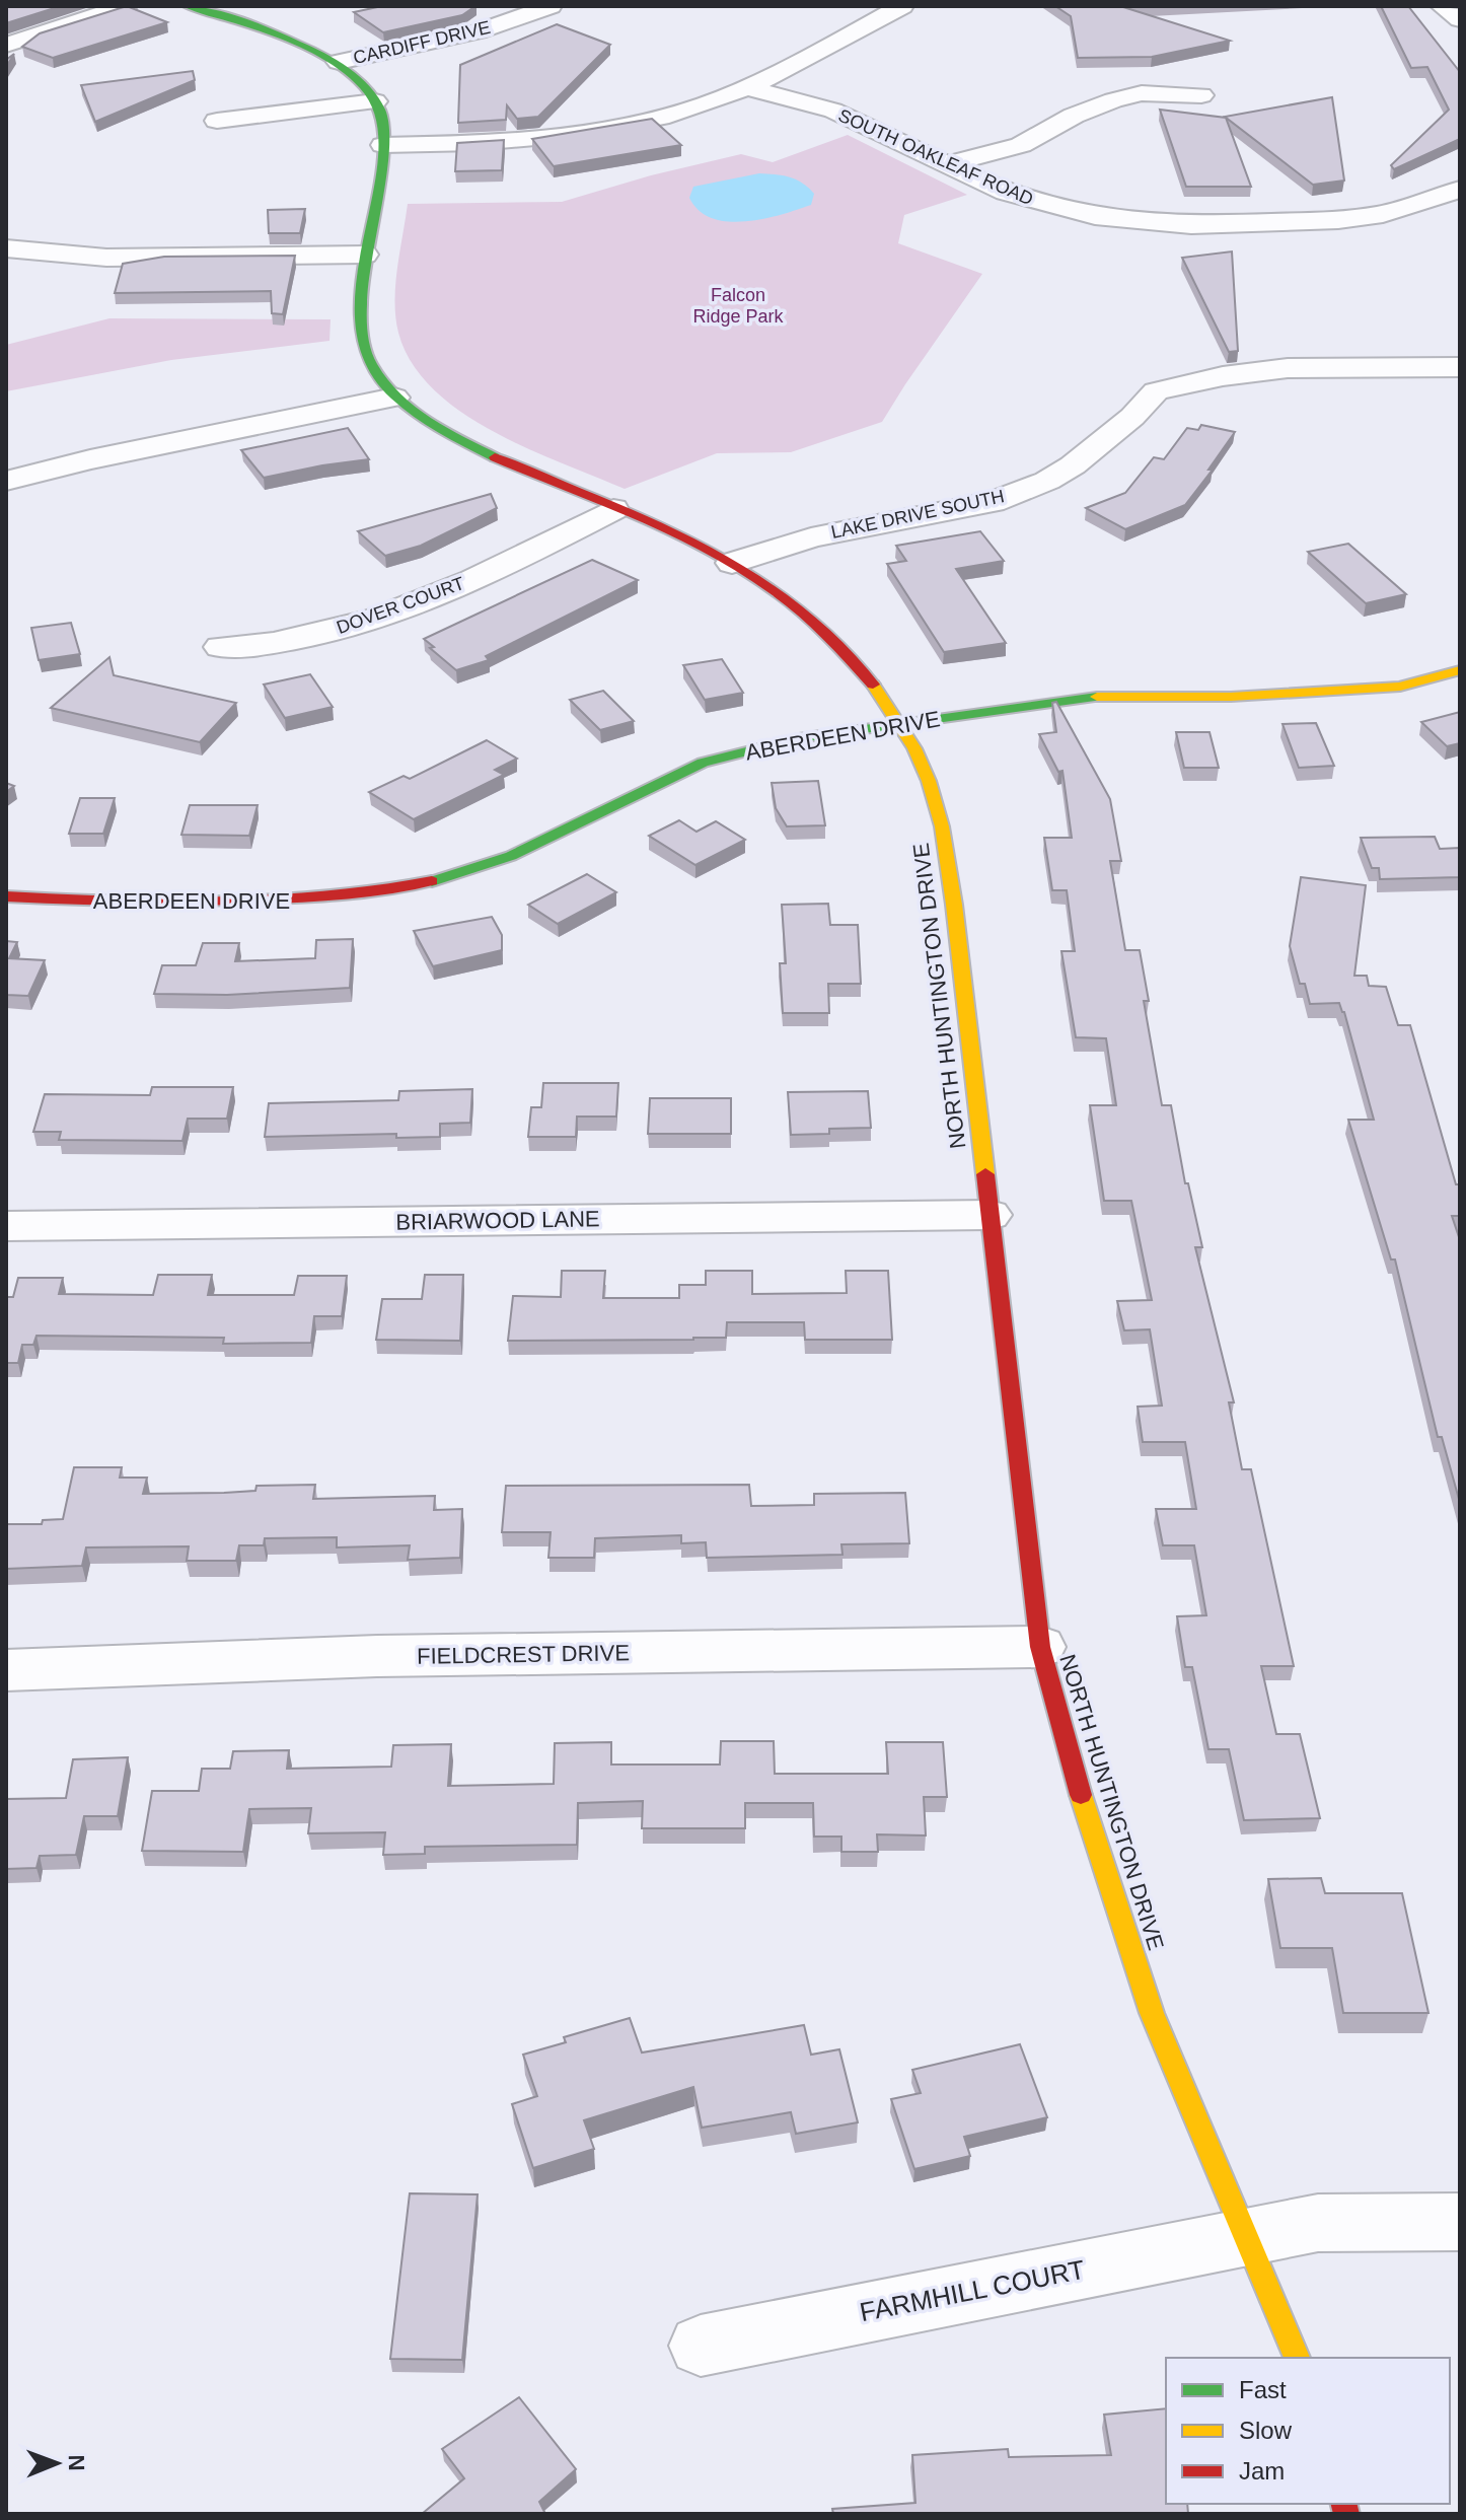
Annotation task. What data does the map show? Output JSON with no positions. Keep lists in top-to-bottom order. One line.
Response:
{"streets":{"street":["CARDIFF DRIVE","SOUTH OAKLEAF ROAD","LAKE DRIVE SOUTH","DOVER COURT","ABERDEEN DRIVE","NORTH HUNTINGTON DRIVE","BRIARWOOD LANE","FIELDCREST DRIVE","FARMHILL COURT"]},"crossings":[["LAKE DRIVE SOUTH","NORTH HUNTINGTON DRIVE"],["DOVER COURT","NORTH HUNTINGTON DRIVE"],["ABERDEEN DRIVE","NORTH HUNTINGTON DRIVE"],["NORTH HUNTINGTON DRIVE","BRIARWOOD LANE"],["NORTH HUNTINGTON DRIVE","FIELDCREST DRIVE"],["NORTH HUNTINGTON DRIVE","FARMHILL COURT"]],"parks":["Falcon Ridge Park"],"legend":["Fast","Slow","Jam"],"north":"right"}
